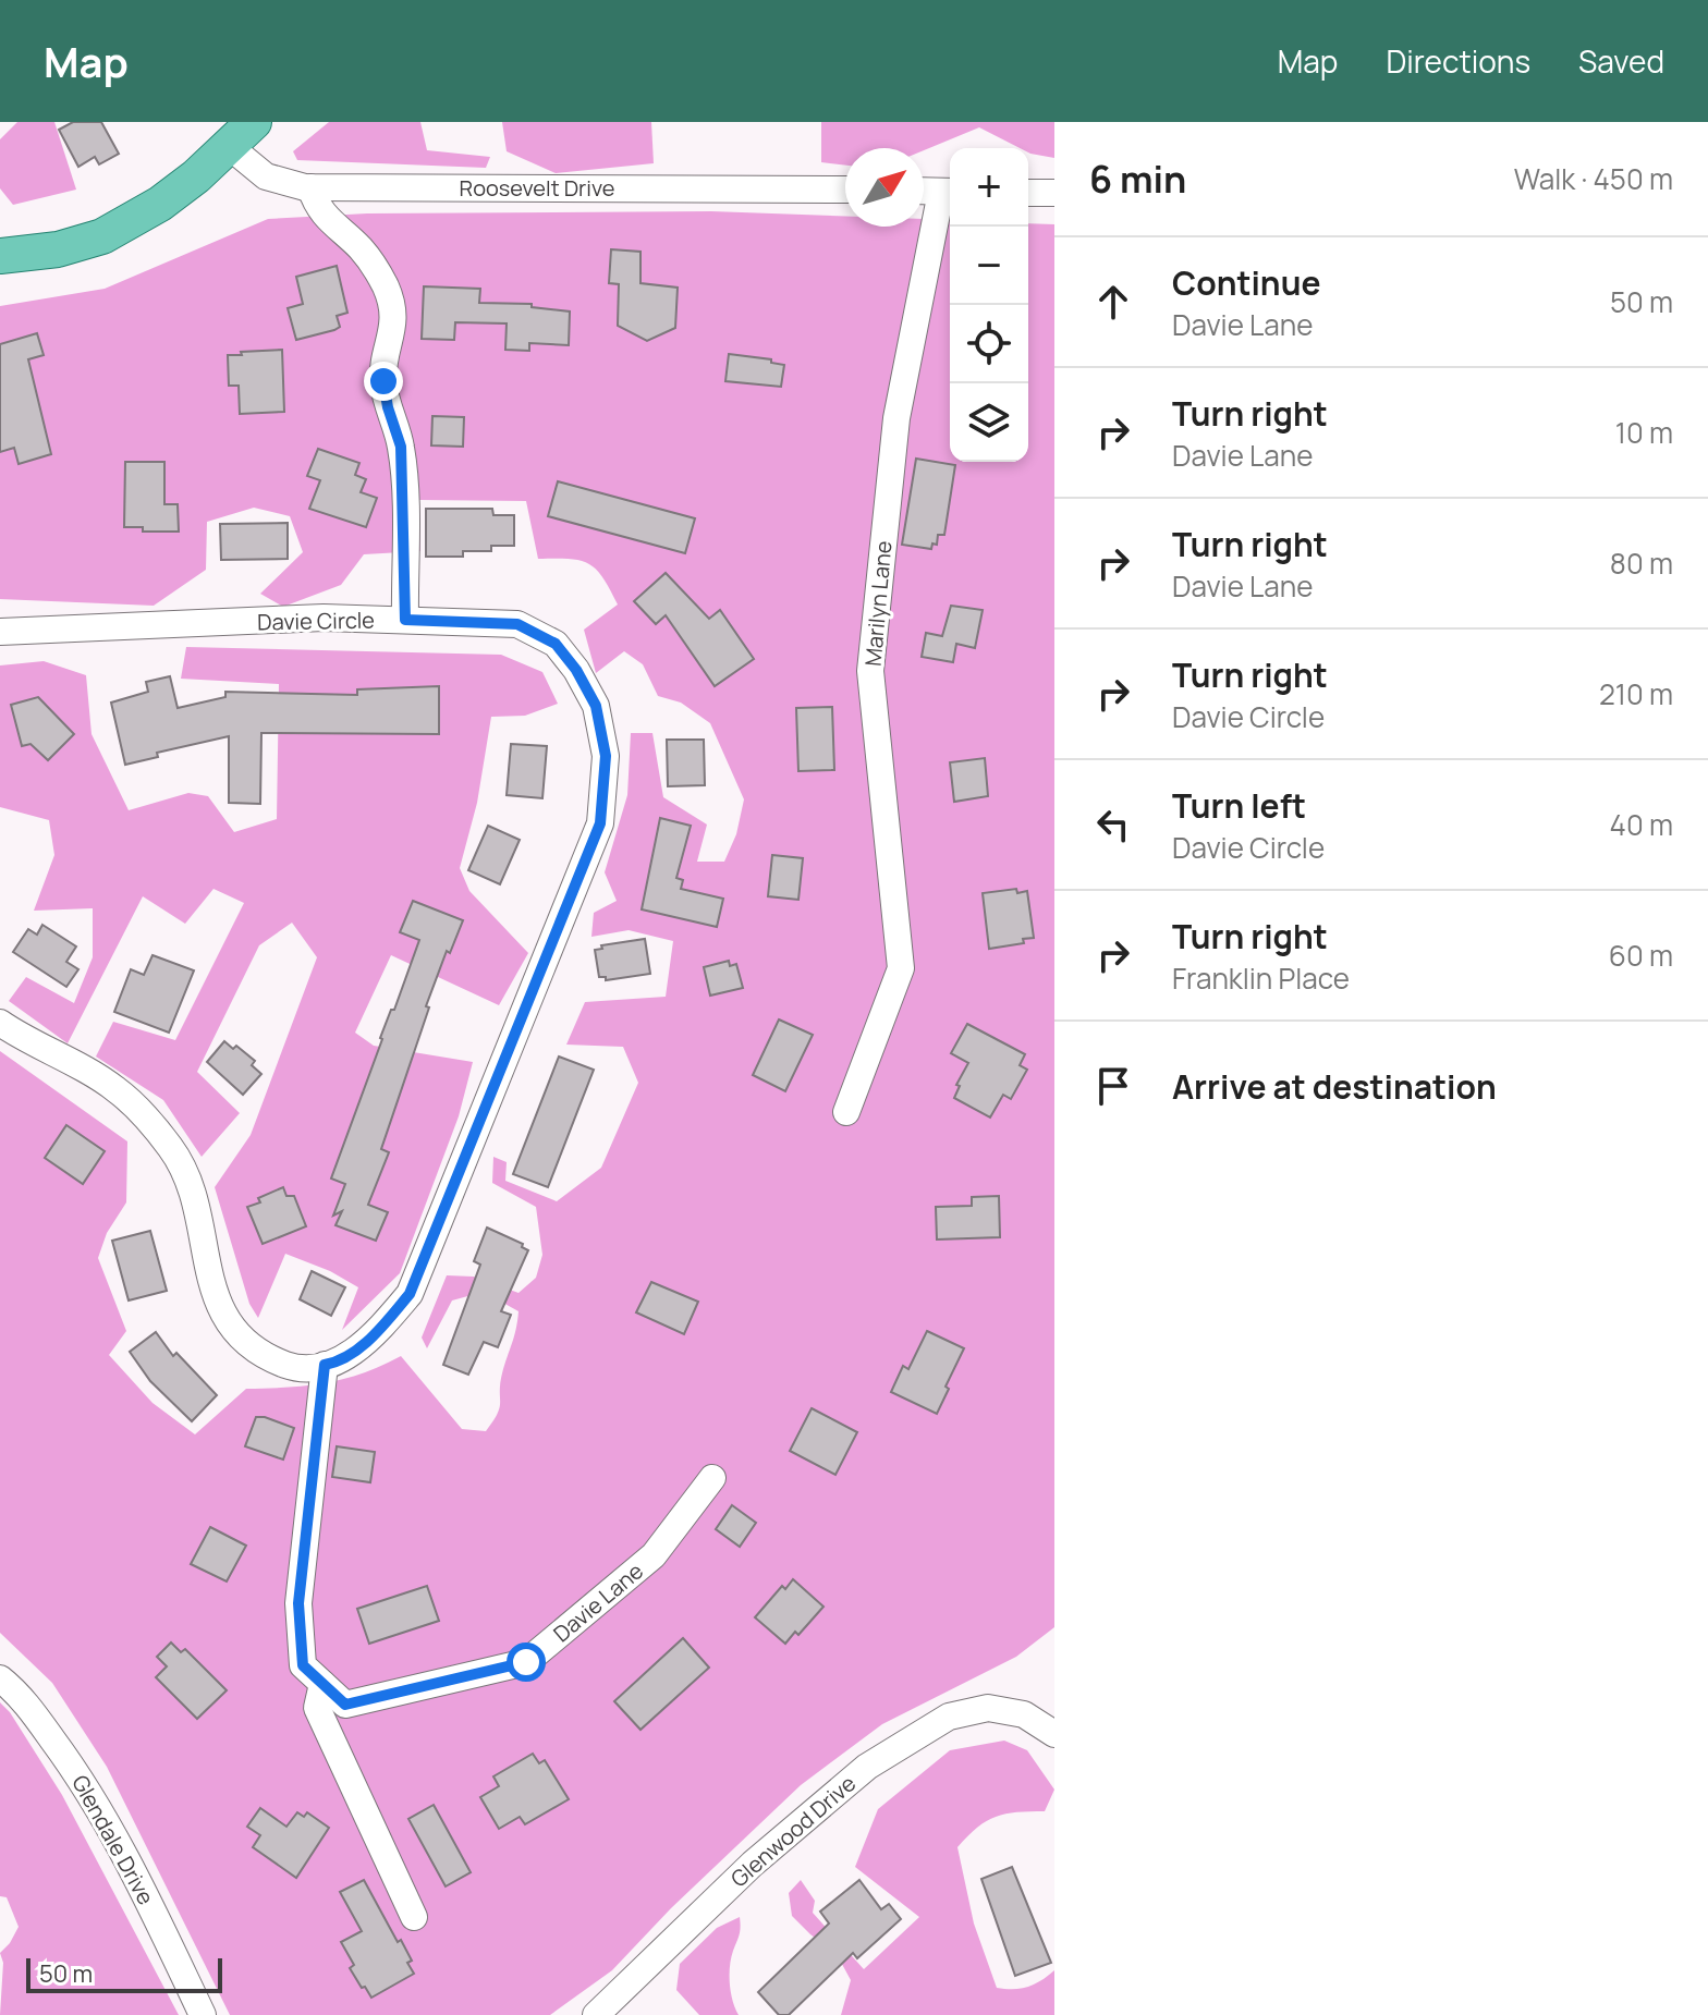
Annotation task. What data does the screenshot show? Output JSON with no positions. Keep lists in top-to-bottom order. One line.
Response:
{"streets":{"street":["Roosevelt Drive","Marilyn Lane","Davie Circle","Davie Lane","Glenwood Drive","Glendale Drive"]},"scale_bar":"50 m","north":"top right","page":{"header":"Map","nav":["Map","Directions","Saved"],"heading":["6 min","Walk · 450 m"],"map_buttons":["+","−"],"list":[["Continue","Davie Lane","50 m"],["Turn right","Davie Lane","10 m"],["Turn right","Davie Lane","80 m"],["Turn right","Davie Circle","210 m"],["Turn left","Davie Circle","40 m"],["Turn right","Franklin Place","60 m"],"Arrive at destination"],"scale":"50 m"}}
